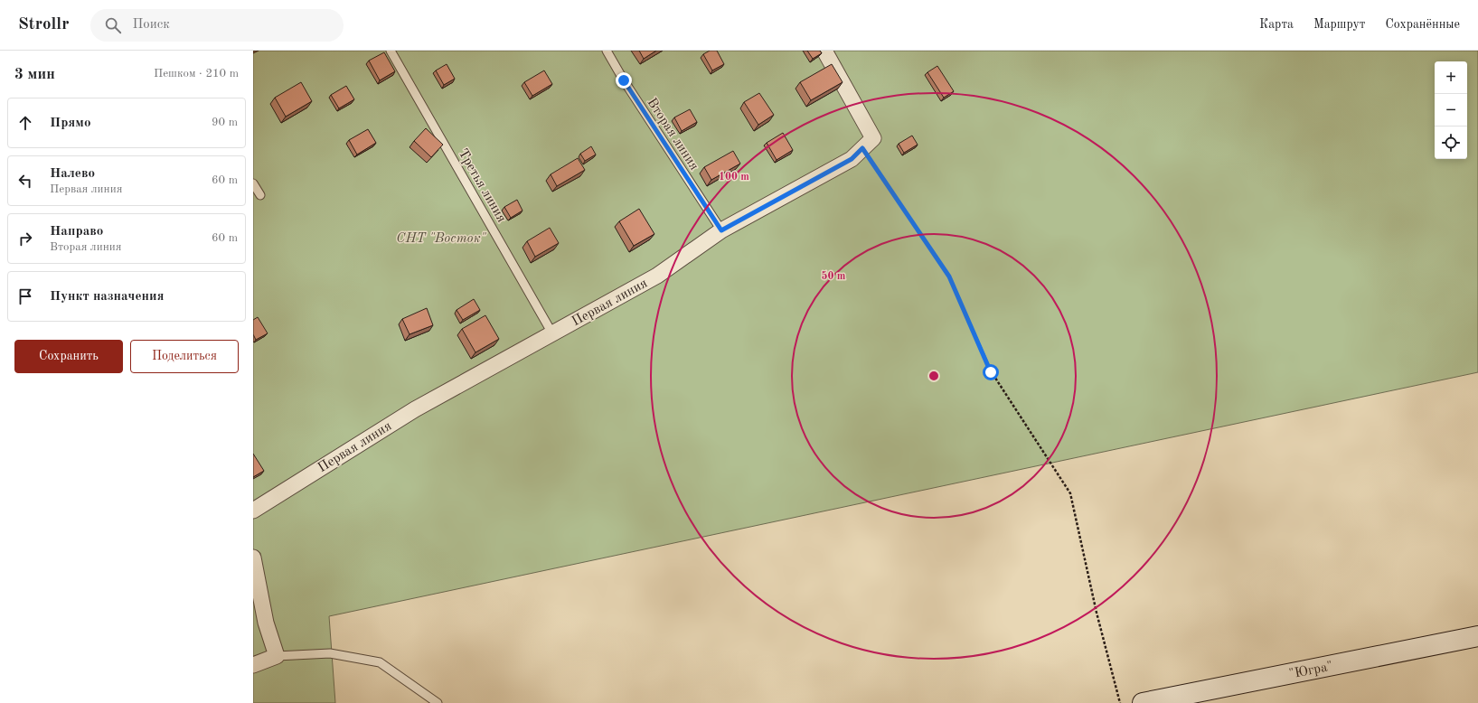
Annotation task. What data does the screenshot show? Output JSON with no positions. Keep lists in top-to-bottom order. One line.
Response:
{"streets":{"main road":["\"Югра\""],"street":["Первая линия"],"lane":["Вторая линия","Третья линия"]},"crossings":[["Вторая линия","Первая линия"],["Третья линия","Первая линия"]],"parks":["СНТ \"Восток\""],"page":{"header":"Strollr","search":"Поиск","nav":["Карта","Маршрут","Сохранённые"],"heading":["3 мин","Пешком · 210 m"],"map_buttons":["+","−"],"list":[["Прямо","90 m"],["Налево","Первая линия","60 m"],["Направо","Вторая линия","60 m"],"Пункт назначения"],"buttons":["Сохранить","Поделиться"]},"rings":["100 m","50 m"]}
